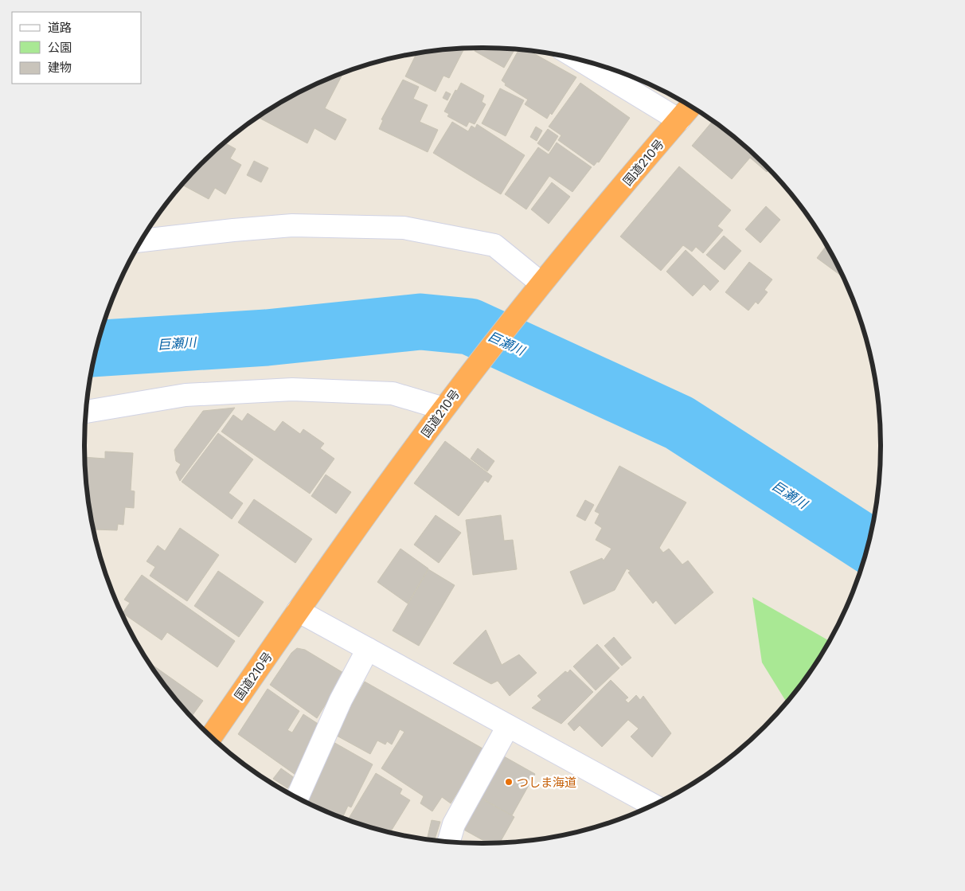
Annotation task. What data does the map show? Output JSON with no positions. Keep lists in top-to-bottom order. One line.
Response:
{"streets":{"highway":["国道210号"]},"water":["巨瀬川"],"places":["つしま海道"],"legend":["道路","公園","建物"]}
